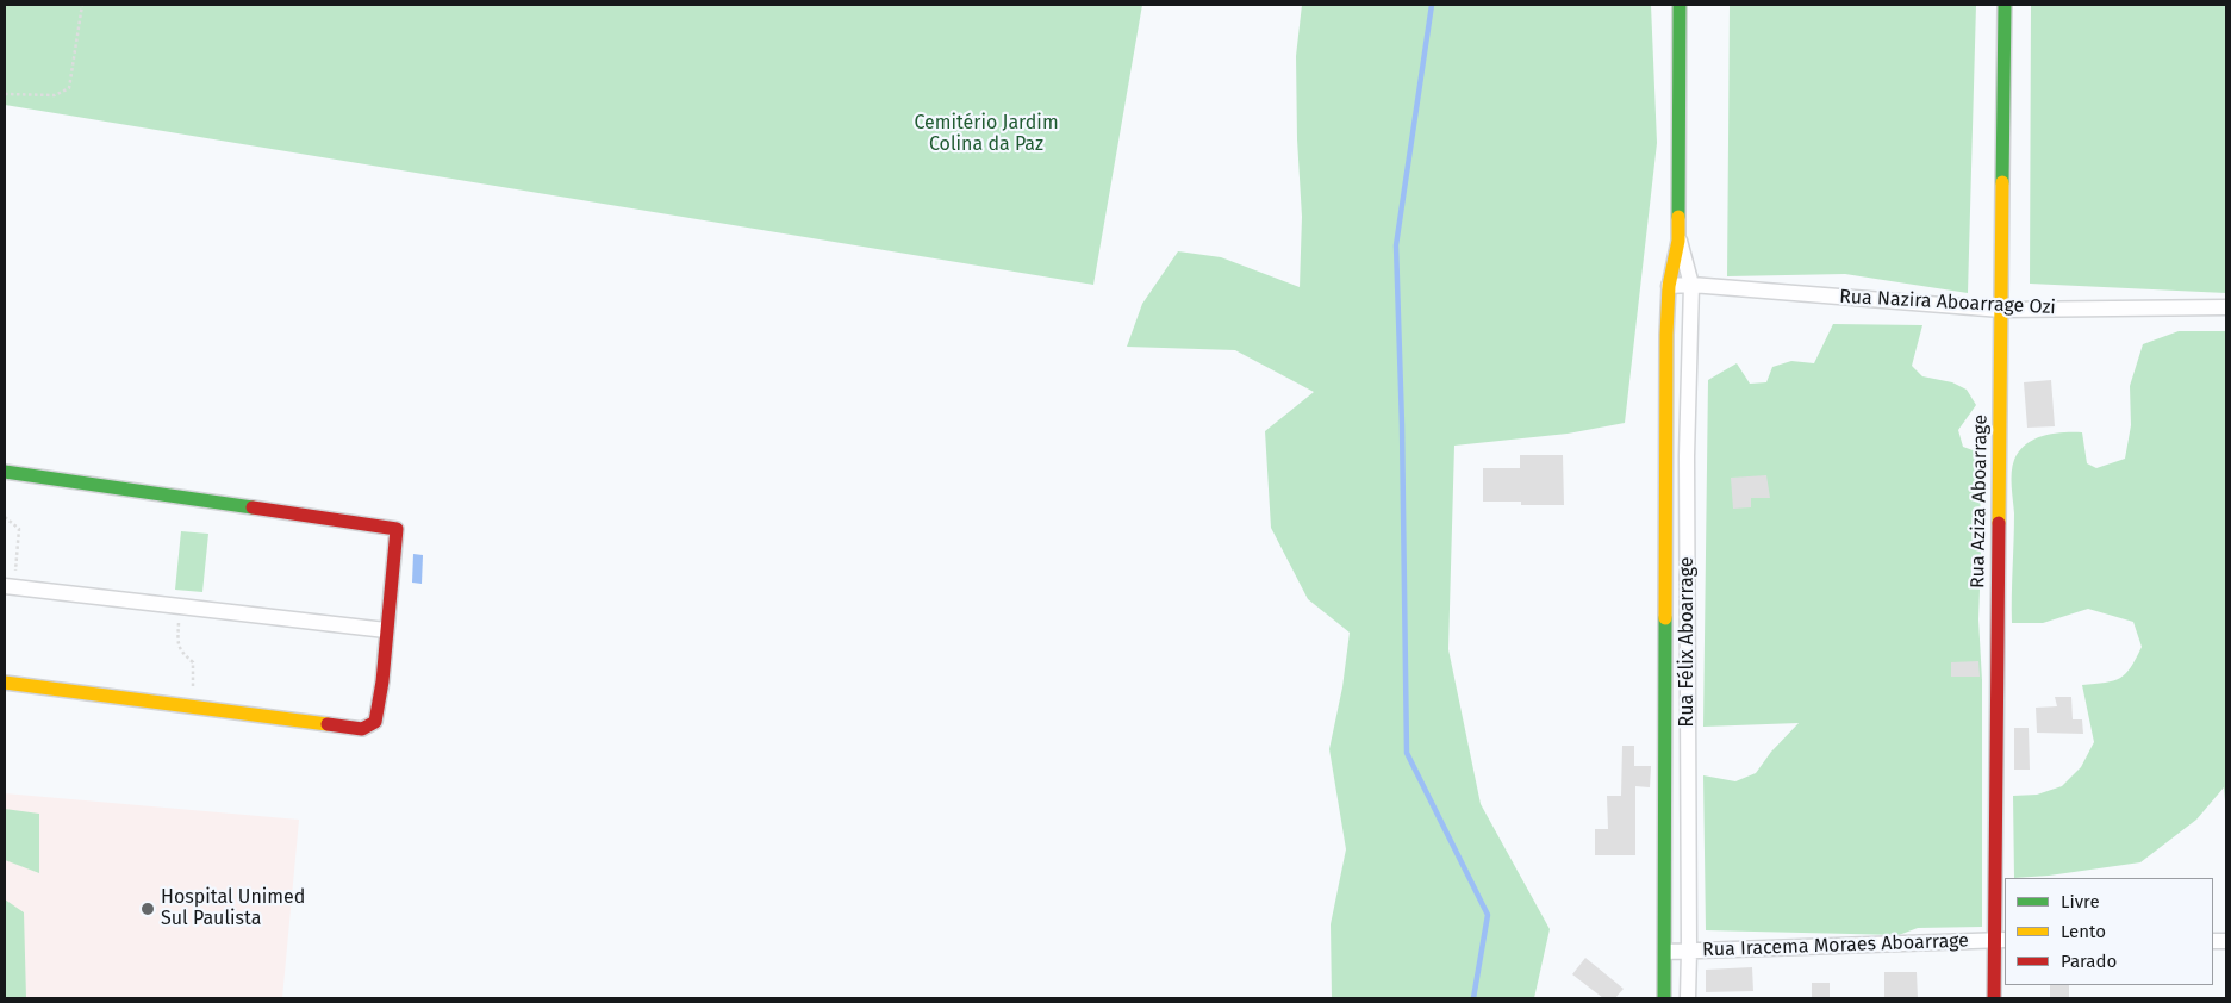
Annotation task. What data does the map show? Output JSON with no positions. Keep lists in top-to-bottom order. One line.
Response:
{"streets":{"street":["Rua Nazira Aboarrage Ozi","Rua Aziza Aboarrage","Rua Félix Aboarrage","Rua Iracema Moraes Aboarrage"]},"crossings":[["Rua Nazira Aboarrage Ozi","Rua Aziza Aboarrage"],["Rua Nazira Aboarrage Ozi","Rua Félix Aboarrage"],["Rua Aziza Aboarrage","Rua Iracema Moraes Aboarrage"],["Rua Félix Aboarrage","Rua Iracema Moraes Aboarrage"]],"parks":["Cemitério Jardim Colina da Paz"],"places":["Hospital Unimed Sul Paulista"],"legend":["Livre","Lento","Parado"]}
